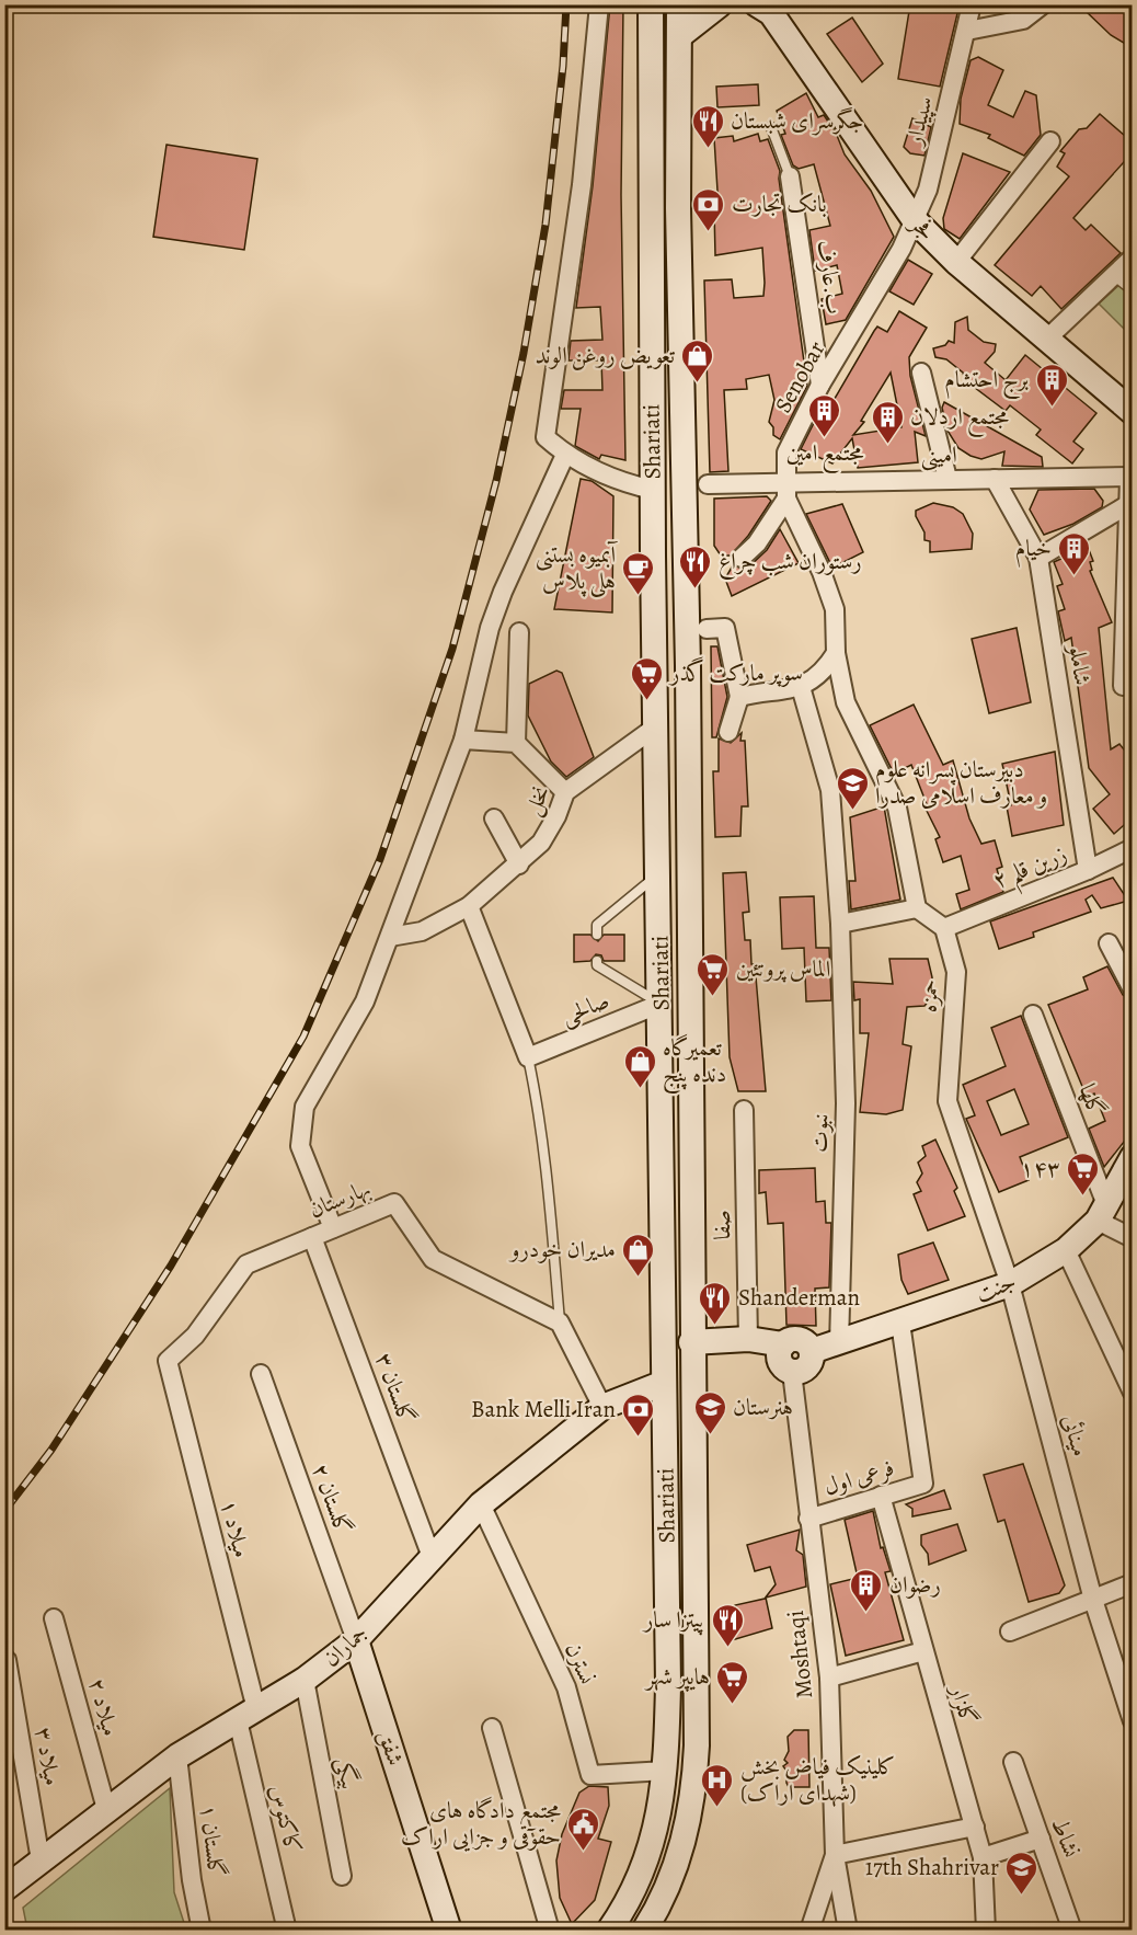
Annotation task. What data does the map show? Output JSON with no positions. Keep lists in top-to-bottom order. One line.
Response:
{"streets":{"main road":["فجر","Shariati","جنت","جماران","شفق"],"street":["سپیدار","ب.عارف","Senobar","امینی","شاملو","نخل","زرین قلم ۲","حمزه","صالحی","گلها","نبوت","بهارستان","صفا","گلستان ۳","مینائی","فرعی اول","گلستان ۲","میلاد ۱","Moshtaqi","نسترن","گلزار","میلاد ۲","میلاد ۳","بیگی","کاکتوس","نشاط","گلستان ۱"]},"crossings":[["سپیدار","فجر"],["سپیدار","Senobar"],["فجر","Senobar"],["ب.عارف","Senobar"],["Senobar","امینی"],["Shariati","نخل"],["Shariati","صالحی"],["Shariati","جماران"],["Shariati","نسترن"],["امینی","شاملو"],["شاملو","زرین قلم ۲"],["زرین قلم ۲","حمزه"],["حمزه","جنت"],["حمزه","مینائی"],["گلها","جنت"],["نبوت","جنت"],["بهارستان","گلستان ۳"],["بهارستان","میلاد ۱"],["جنت","مینائی"],["جنت","فرعی اول"],["جنت","Moshtaqi"],["گلستان ۳","جماران"],["فرعی اول","Moshtaqi"],["فرعی اول","گلزار"],["گلستان ۲","جماران"],["گلستان ۲","شفق"],["میلاد ۱","جماران"],["میلاد ۱","کاکتوس"],["جماران","نسترن"],["جماران","میلاد ۲"],["جماران","شفق"],["جماران","میلاد ۳"],["جماران","بیگی"],["جماران","کاکتوس"],["جماران","گلستان ۱"]],"places":{"restaurant":["جگرسرای شبستان","رستوران شب چراغ","Shanderman","پیتزا سار"],"bank":["بانک تجارت","Bank Melli Iran"],"shop":["تعویض روغن الوند","تعمیرگاه دنده پنج","مدیران خودرو"],"building":["برج احتشام","مجتمع امین","مجتمع اردلان","خیام","رضوان"],"cafe":["آبمیوه بستنی هلی پلاس"],"supermarket":["سوپر مارکت گذر","الماس پروتئین","۱۴۳","هایپر شهر"],"school or university":["دبیرستان پسرانه علوم و معارف اسلامی صدرا","هنرستان","17th Shahrivar"],"hospital":["کلینیک فیاض بخش (شهدای اراک)"],"public building":["مجتمع دادگاه های حقوقی و جزایی اراک"]}}
